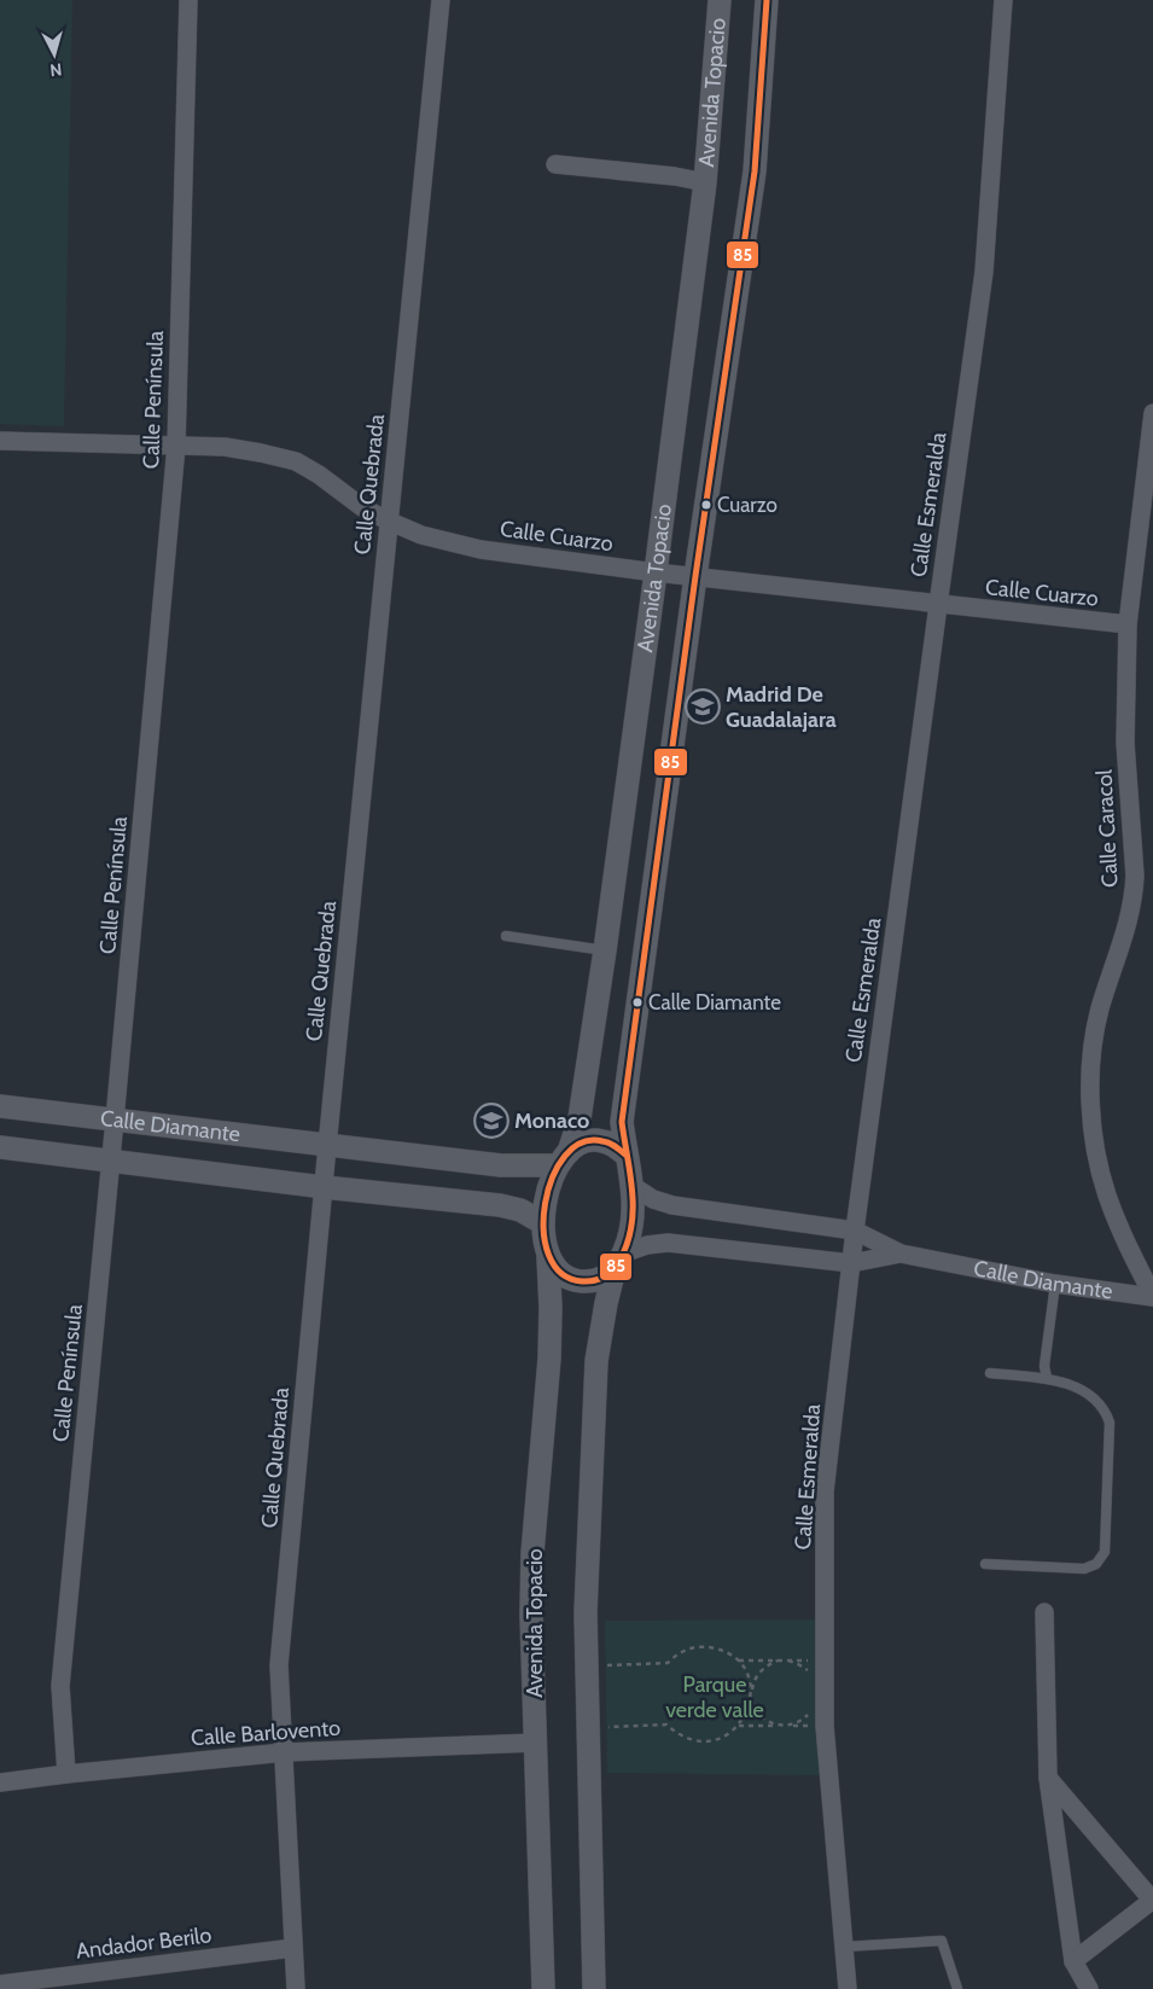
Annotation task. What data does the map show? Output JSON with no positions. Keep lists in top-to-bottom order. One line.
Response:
{"streets":{"street":["Avenida Topacio","Calle Península","Calle Quebrada","Calle Esmeralda","Calle Cuarzo","Calle Caracol","Calle Diamante","Calle Barlovento","Andador Berilo"]},"crossings":[["Avenida Topacio","Calle Cuarzo"],["Avenida Topacio","Calle Diamante"],["Avenida Topacio","Calle Barlovento"],["Calle Península","Calle Cuarzo"],["Calle Península","Calle Diamante"],["Calle Península","Calle Barlovento"],["Calle Quebrada","Calle Cuarzo"],["Calle Quebrada","Calle Diamante"],["Calle Quebrada","Calle Barlovento"],["Calle Quebrada","Andador Berilo"],["Calle Esmeralda","Calle Cuarzo"],["Calle Esmeralda","Calle Diamante"],["Calle Cuarzo","Calle Caracol"],["Calle Caracol","Calle Diamante"]],"parks":["Parque verde valle"],"places":{"other":["Cuarzo","Calle Diamante"],"school or university":["Madrid De Guadalajara","Monaco"]},"lines":["transit line 85"],"north":"bottom"}
